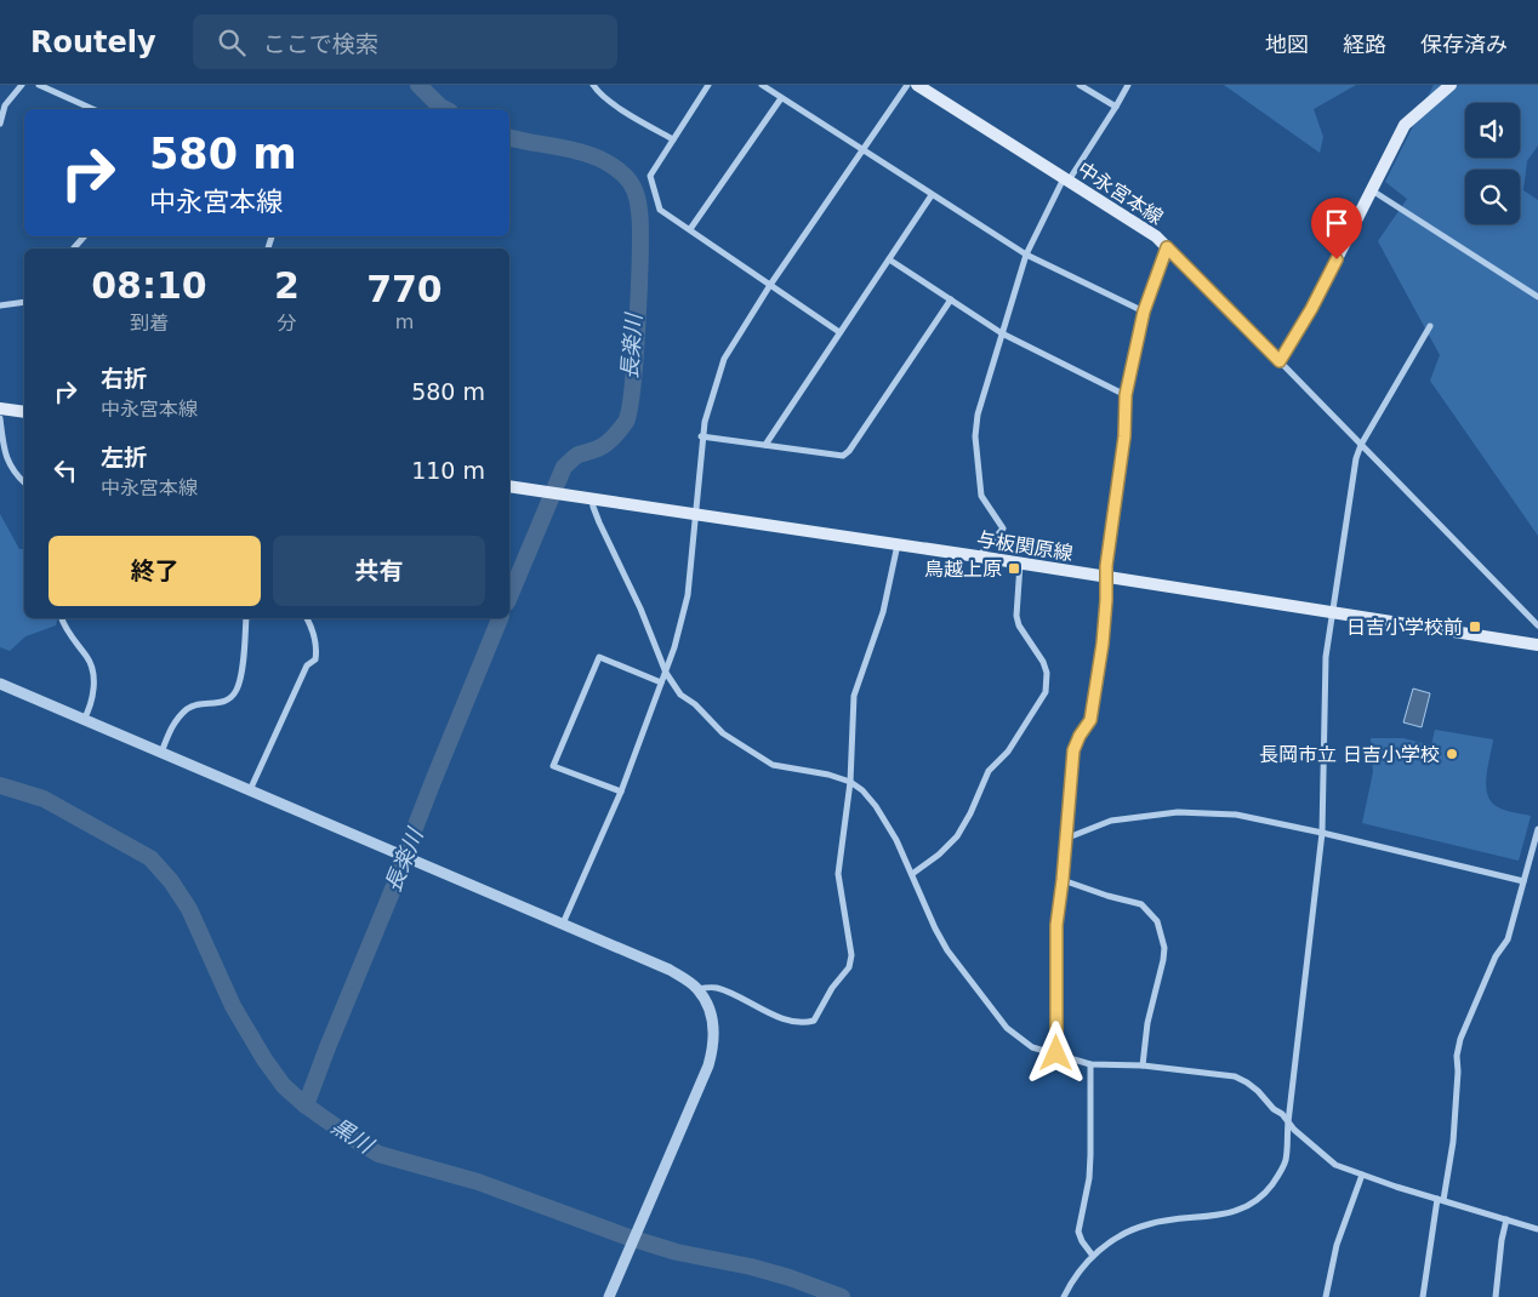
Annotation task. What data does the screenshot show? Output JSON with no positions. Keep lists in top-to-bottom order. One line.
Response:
{"streets":{"main road":["中永宮本線","与板関原線"]},"water":["長楽川","黒川"],"places":{"transit":["鳥越上原","日吉小学校前"],"other":["長岡市立 日吉小学校"]},"page":{"header":"Routely","search":"ここで検索","nav":["地図","経路","保存済み"],"turn":["580 m","中永宮本線"],"eta":["08:10","到着","2","分","770","m"],"list":[{"name":"右折","note":"中永宮本線","value":"580 m"},{"name":"左折","note":"中永宮本線","value":"110 m"}],"buttons":["終了","共有"]}}
